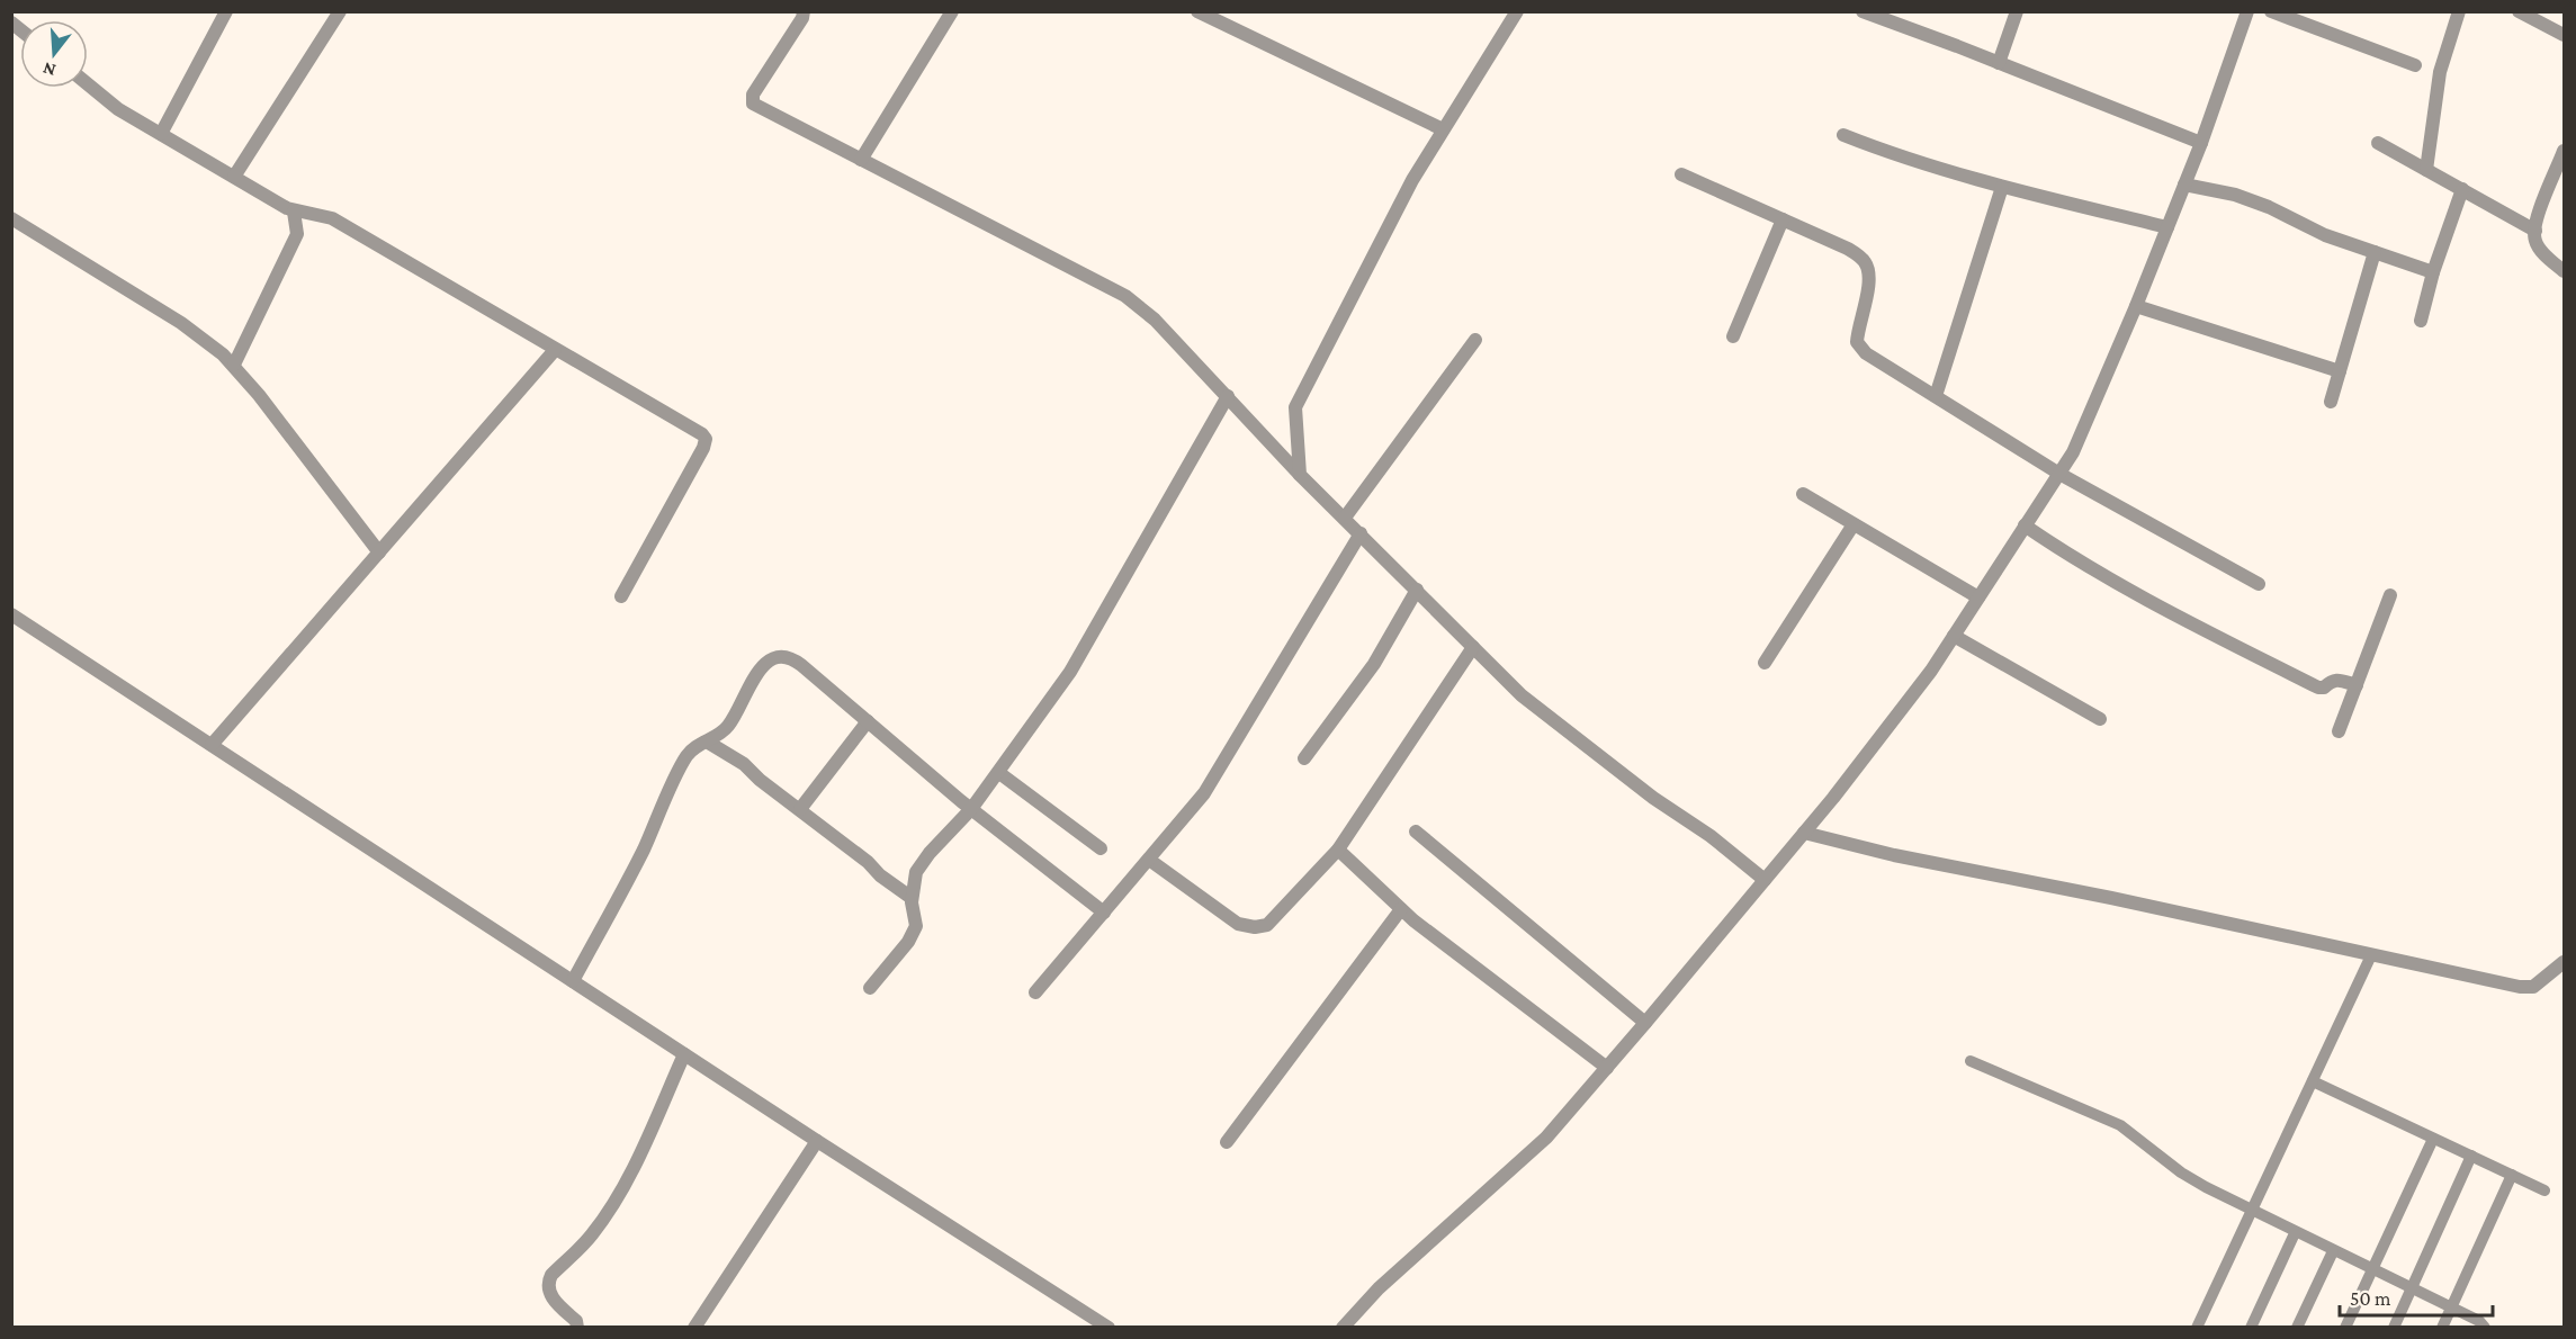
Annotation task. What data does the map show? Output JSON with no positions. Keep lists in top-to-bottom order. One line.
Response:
{"scale_bar":"50 m","north":"bottom"}
